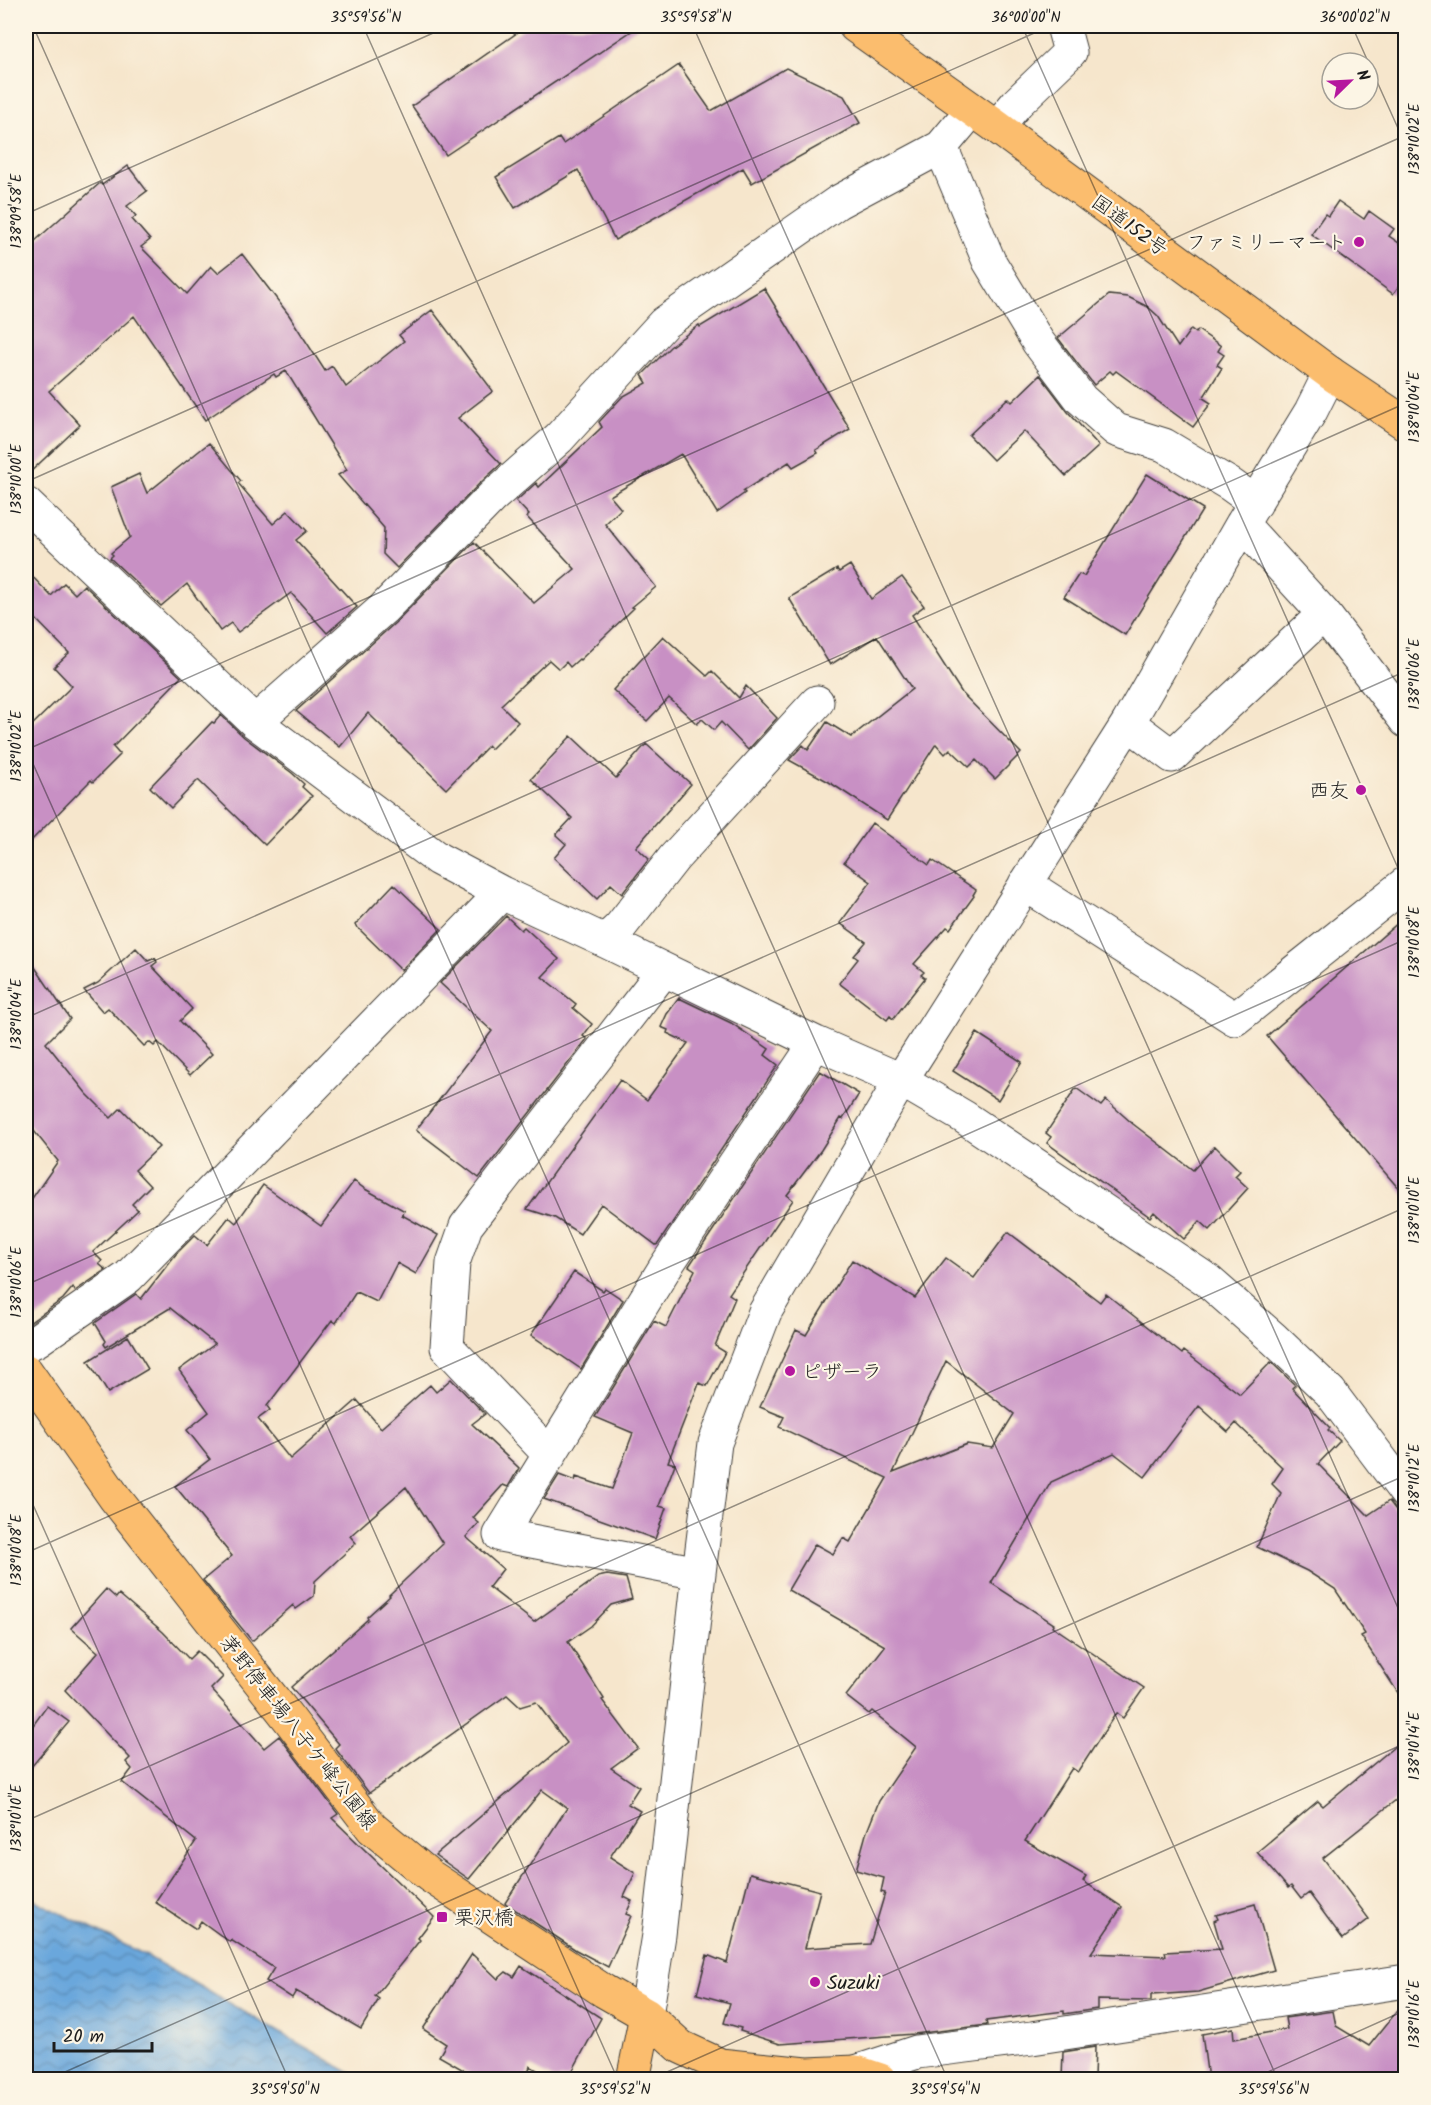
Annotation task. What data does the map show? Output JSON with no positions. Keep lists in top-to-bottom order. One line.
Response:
{"streets":{"main road":["国道152号","茅野停車場八子ケ峰公園線"]},"places":{"other":["ファミリーマート","西友","ピザーラ","Suzuki"],"transit":["栗沢橋"]},"scale_bar":"20 m","north":"top right","coordinates":["35°59'56\"N","35°59'58\"N","36°00'00\"N","36°00'02\"N","138°10'02\"E","138°09'58\"E","138°10'04\"E","138°10'00\"E","138°10'06\"E","138°10'08\"E","138°10'10\"E","138°10'12\"E","138°10'14\"E","138°10'16\"E","35°59'50\"N","35°59'52\"N","35°59'54\"N"]}
